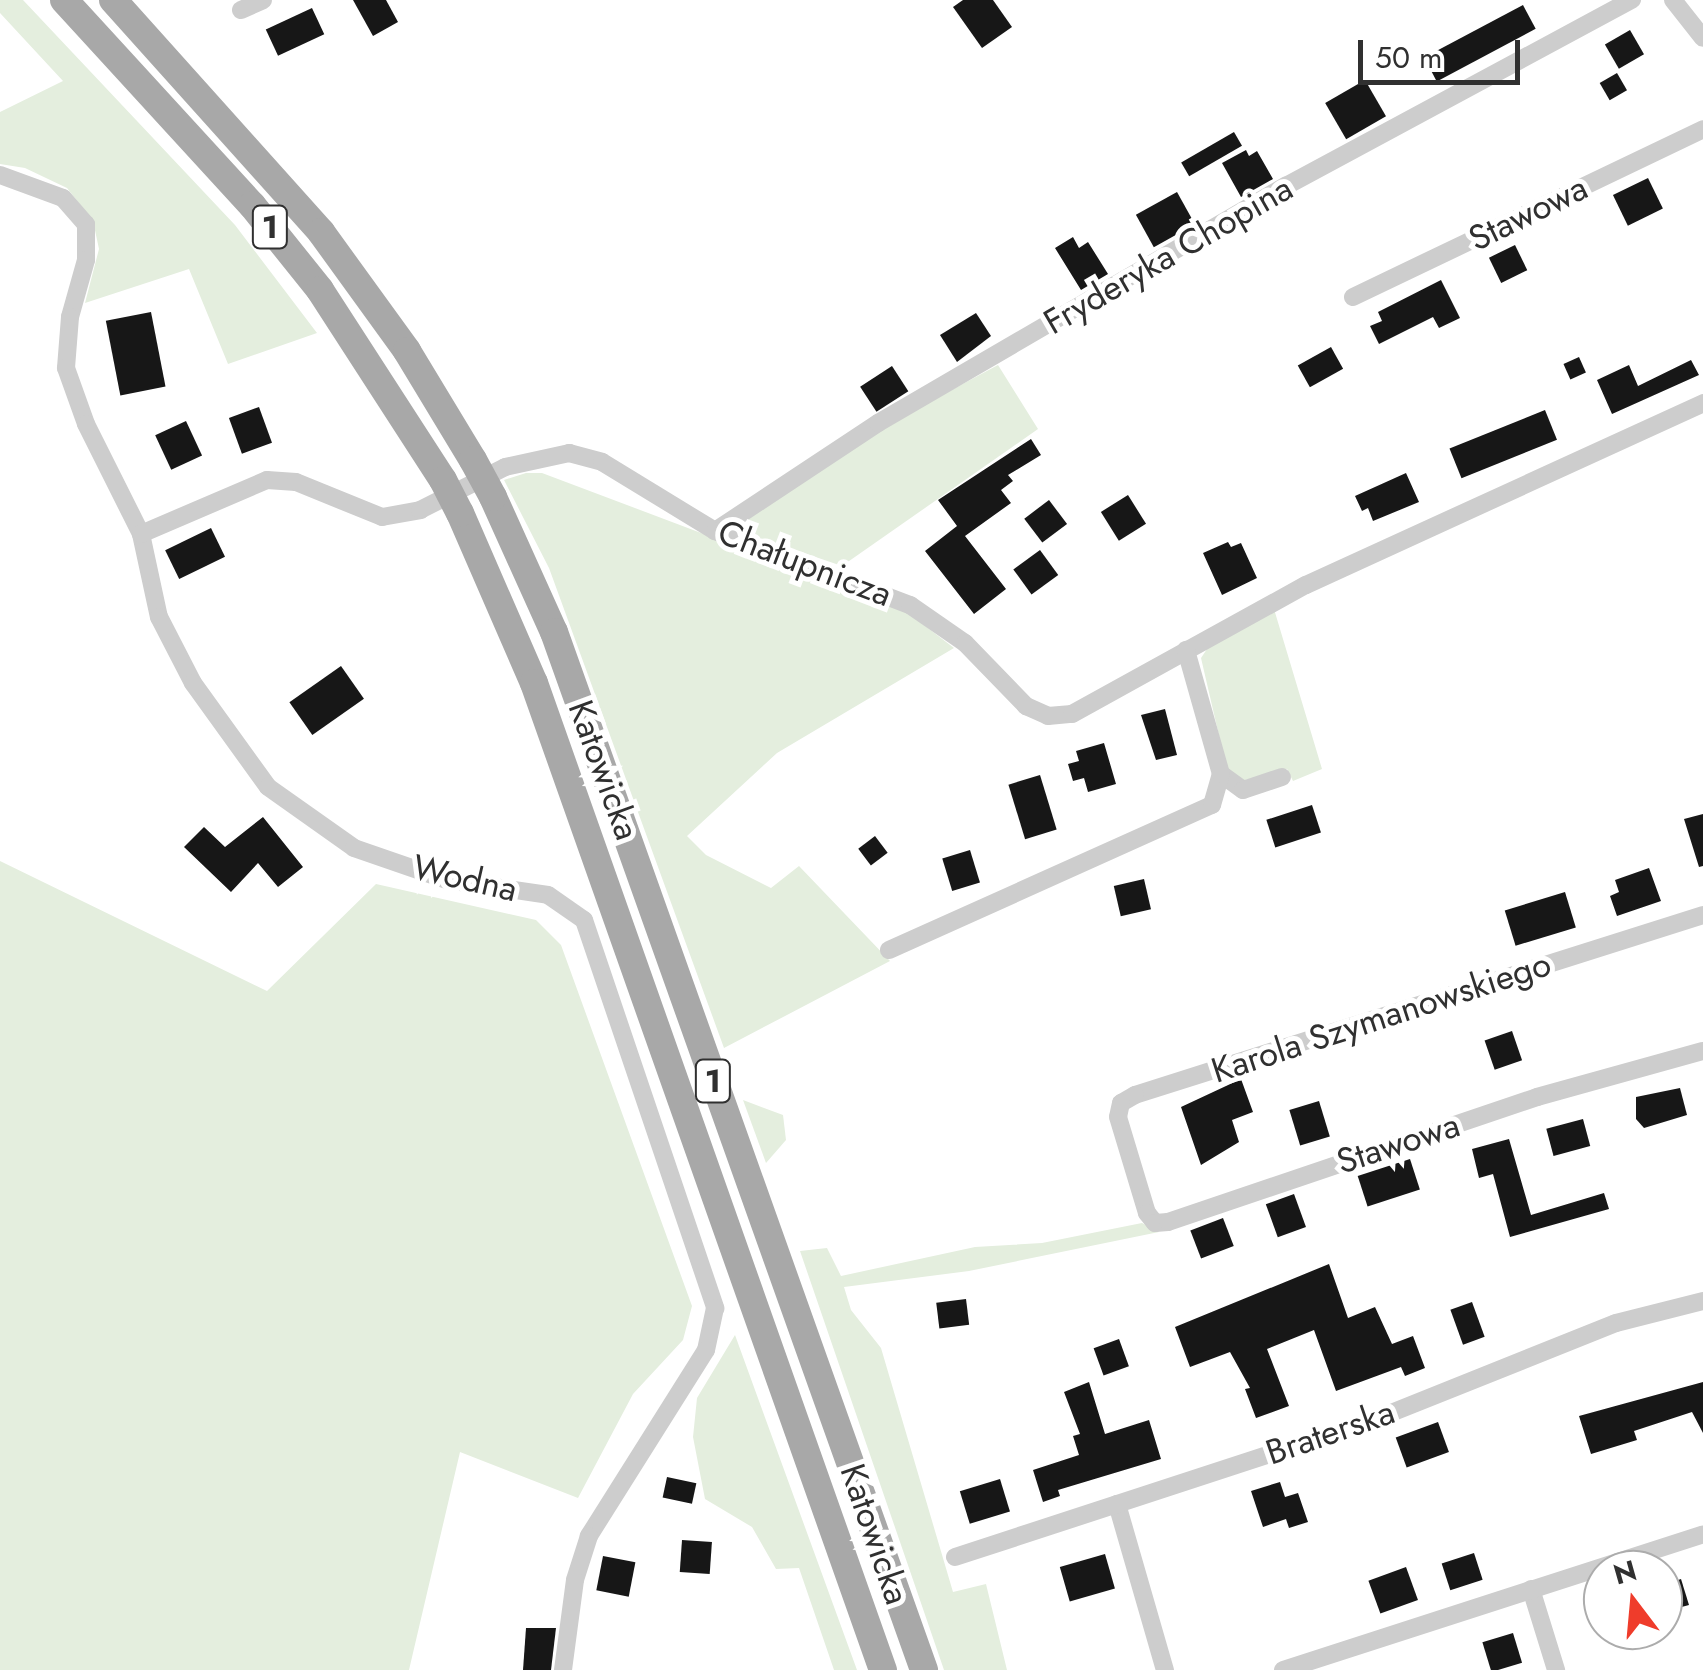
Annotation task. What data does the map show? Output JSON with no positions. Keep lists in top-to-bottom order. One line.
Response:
{"streets":{"main road":["1","Katowicka"],"street":["Stawowa","Fryderyka Chopina","Chałupnicza","Wodna","Karola Szymanowskiego","Braterska"]},"crossings":[["Stawowa","Karola Szymanowskiego"],["Fryderyka Chopina","Chałupnicza"],["Chałupnicza","Wodna"]],"scale_bar":"50 m","north":"top"}
